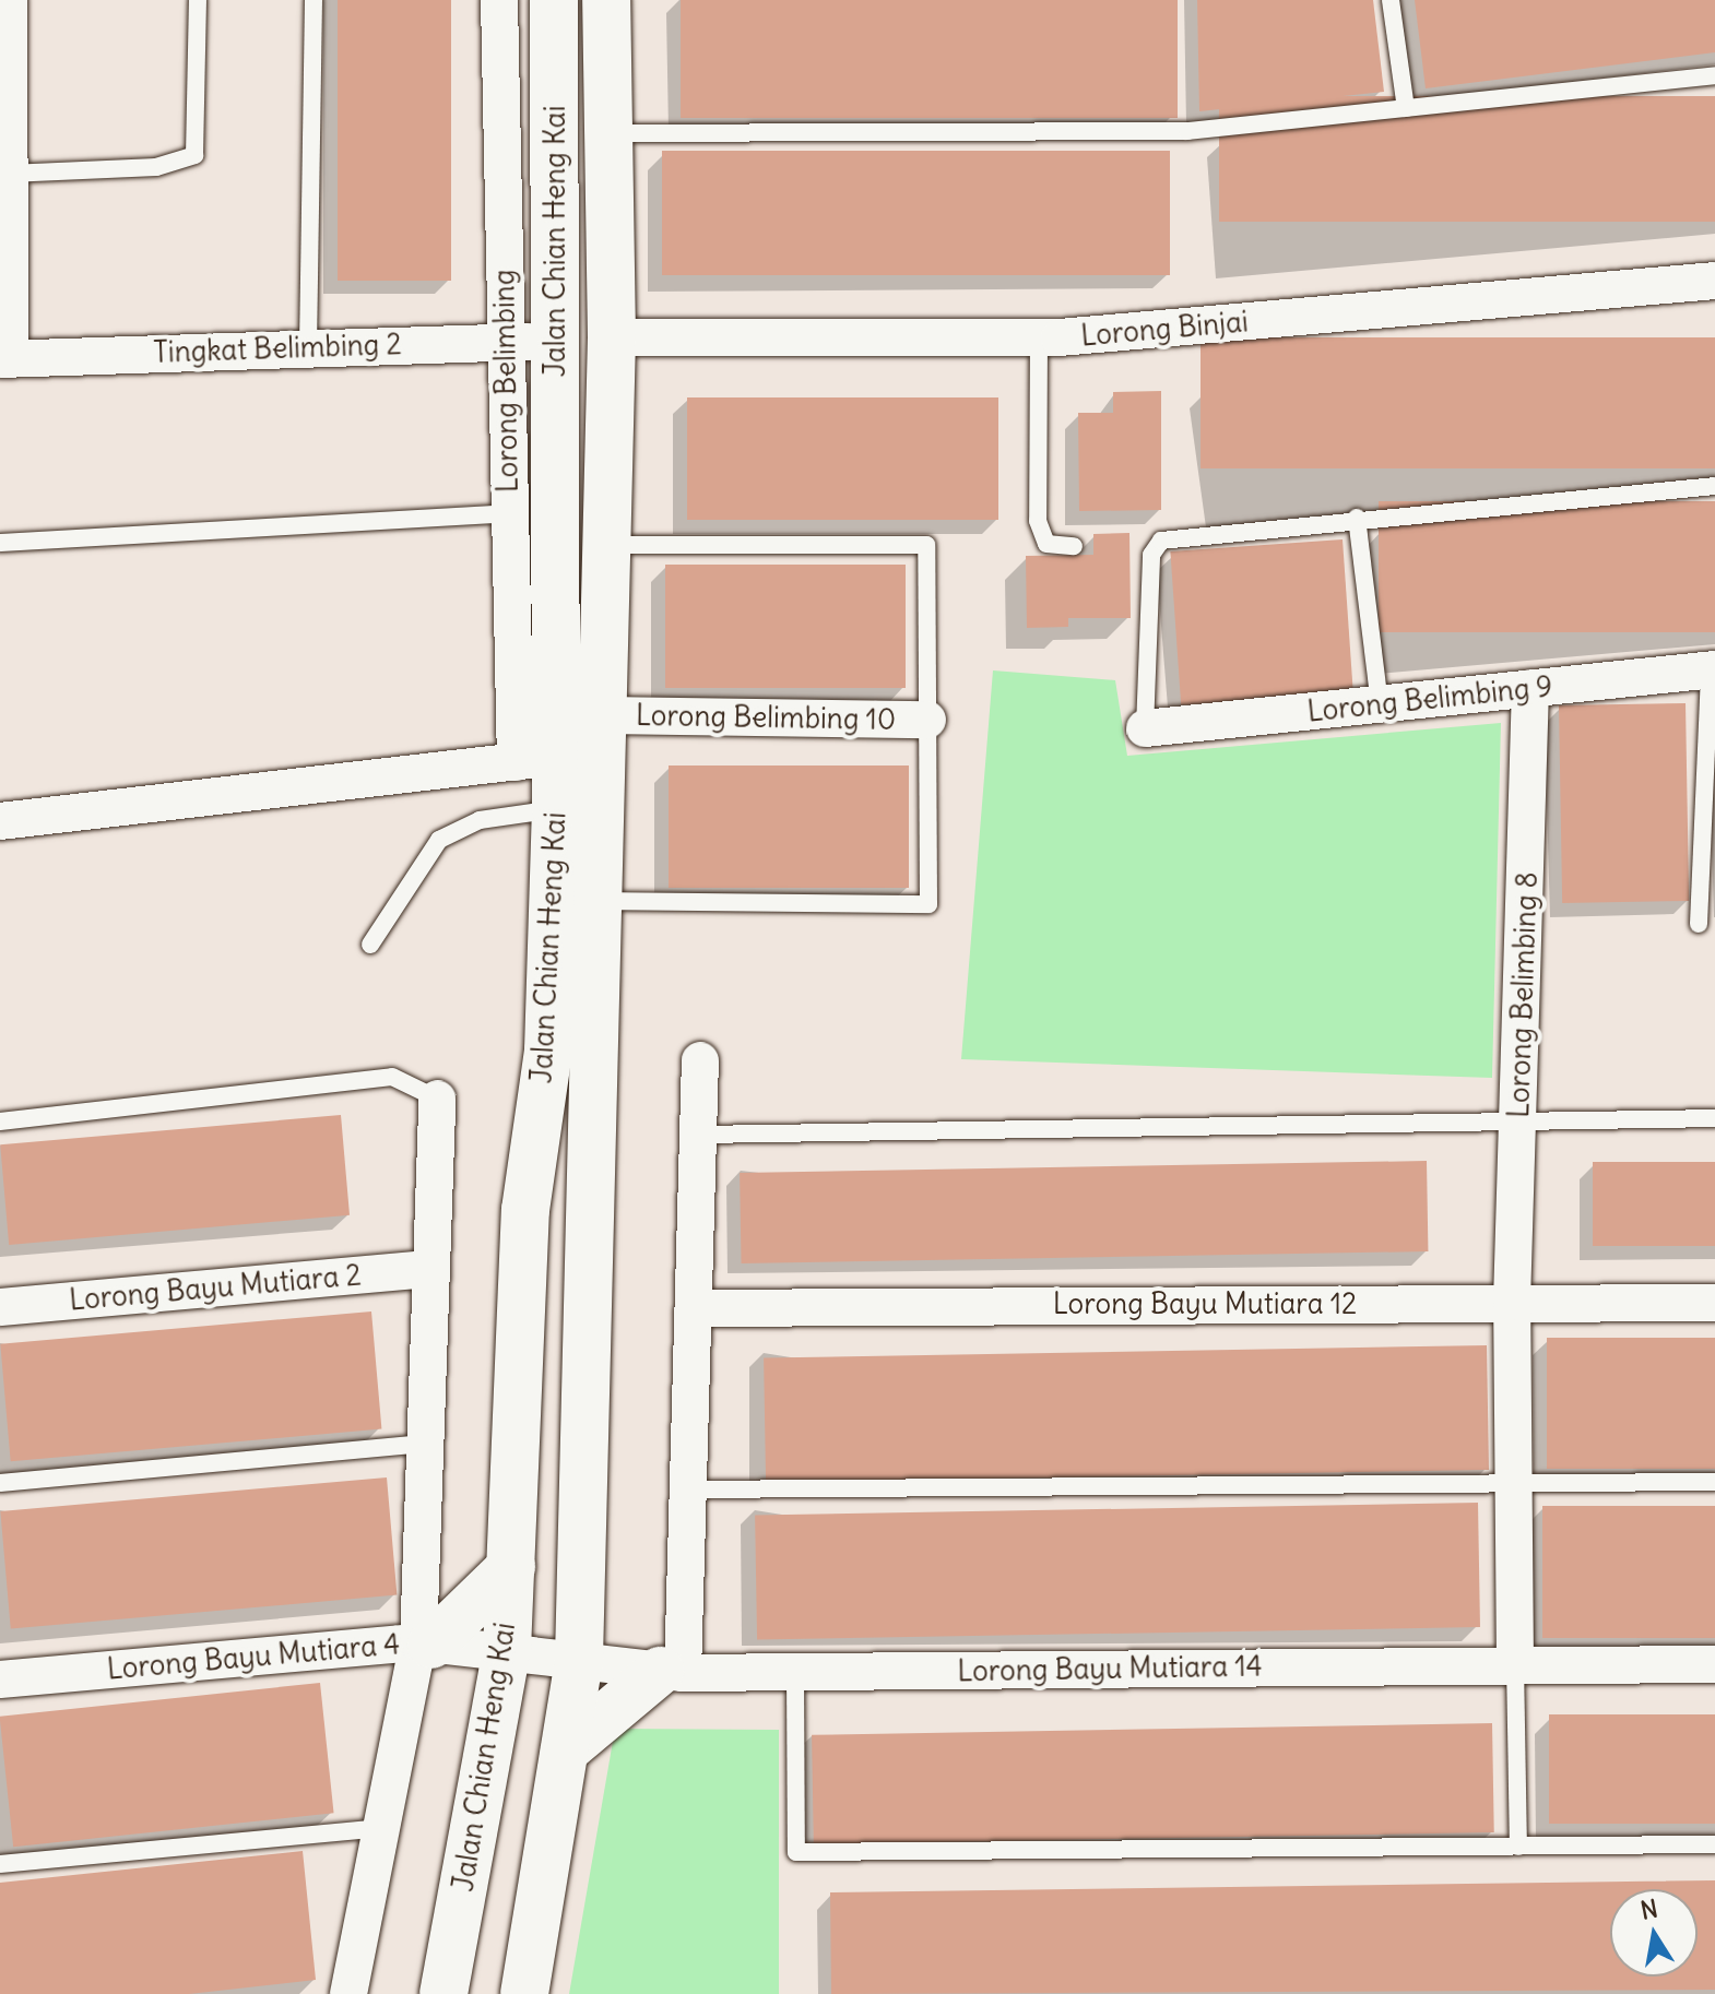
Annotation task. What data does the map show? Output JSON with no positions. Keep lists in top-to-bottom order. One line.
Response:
{"streets":{"main road":["Jalan Chian Heng Kai"],"street":["Lorong Binjai","Tingkat Belimbing 2","Lorong Belimbing","Lorong Belimbing 9","Lorong Belimbing 10","Lorong Belimbing 8","Lorong Bayu Mutiara 2","Lorong Bayu Mutiara 12","Lorong Bayu Mutiara 4","Lorong Bayu Mutiara 14"]},"crossings":[["Jalan Chian Heng Kai","Lorong Binjai"],["Jalan Chian Heng Kai","Tingkat Belimbing 2"],["Jalan Chian Heng Kai","Lorong Belimbing"],["Jalan Chian Heng Kai","Lorong Belimbing 10"],["Jalan Chian Heng Kai","Lorong Bayu Mutiara 4"],["Jalan Chian Heng Kai","Lorong Bayu Mutiara 14"],["Tingkat Belimbing 2","Lorong Belimbing"],["Lorong Belimbing 9","Lorong Belimbing 8"],["Lorong Belimbing 8","Lorong Bayu Mutiara 12"],["Lorong Belimbing 8","Lorong Bayu Mutiara 14"],["Lorong Bayu Mutiara 4","Lorong Bayu Mutiara 14"]],"north":"top"}
